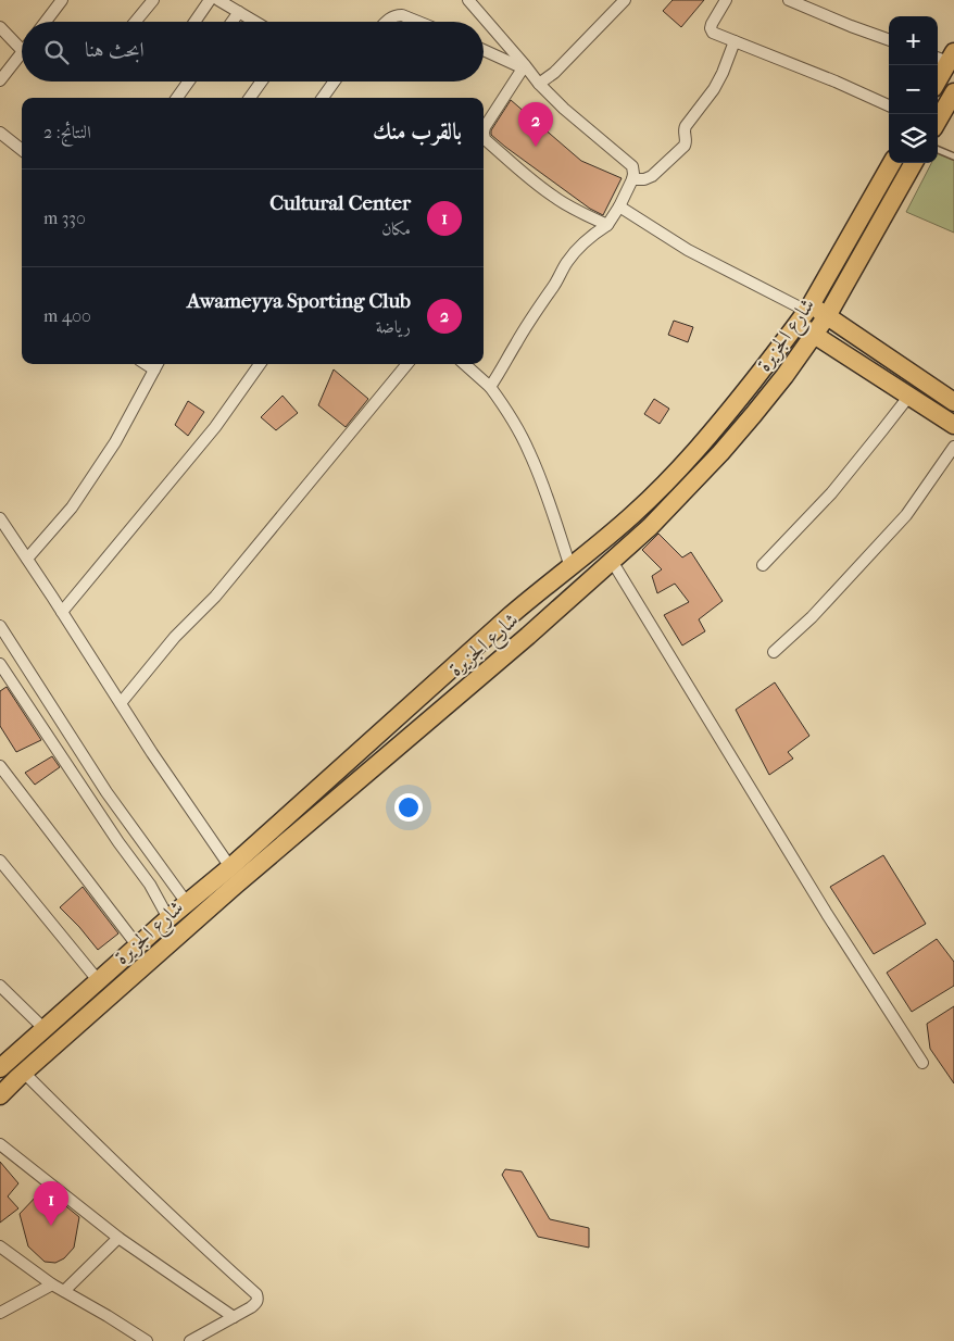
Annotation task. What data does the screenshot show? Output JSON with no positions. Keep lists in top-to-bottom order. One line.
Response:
{"streets":{"main road":["شارع الجزيرة"]},"page":{"map_buttons":["+","−"],"search":"ابحث هنا","heading":["بالقرب منك","النتائج: 2"],"pins":["2","1"],"list":[{"mark":"1","name":"Cultural Center","note":"مكان","value":"330 m"},{"mark":"2","name":"Awameyya Sporting Club","note":"رياضة","value":"400 m"}]}}
